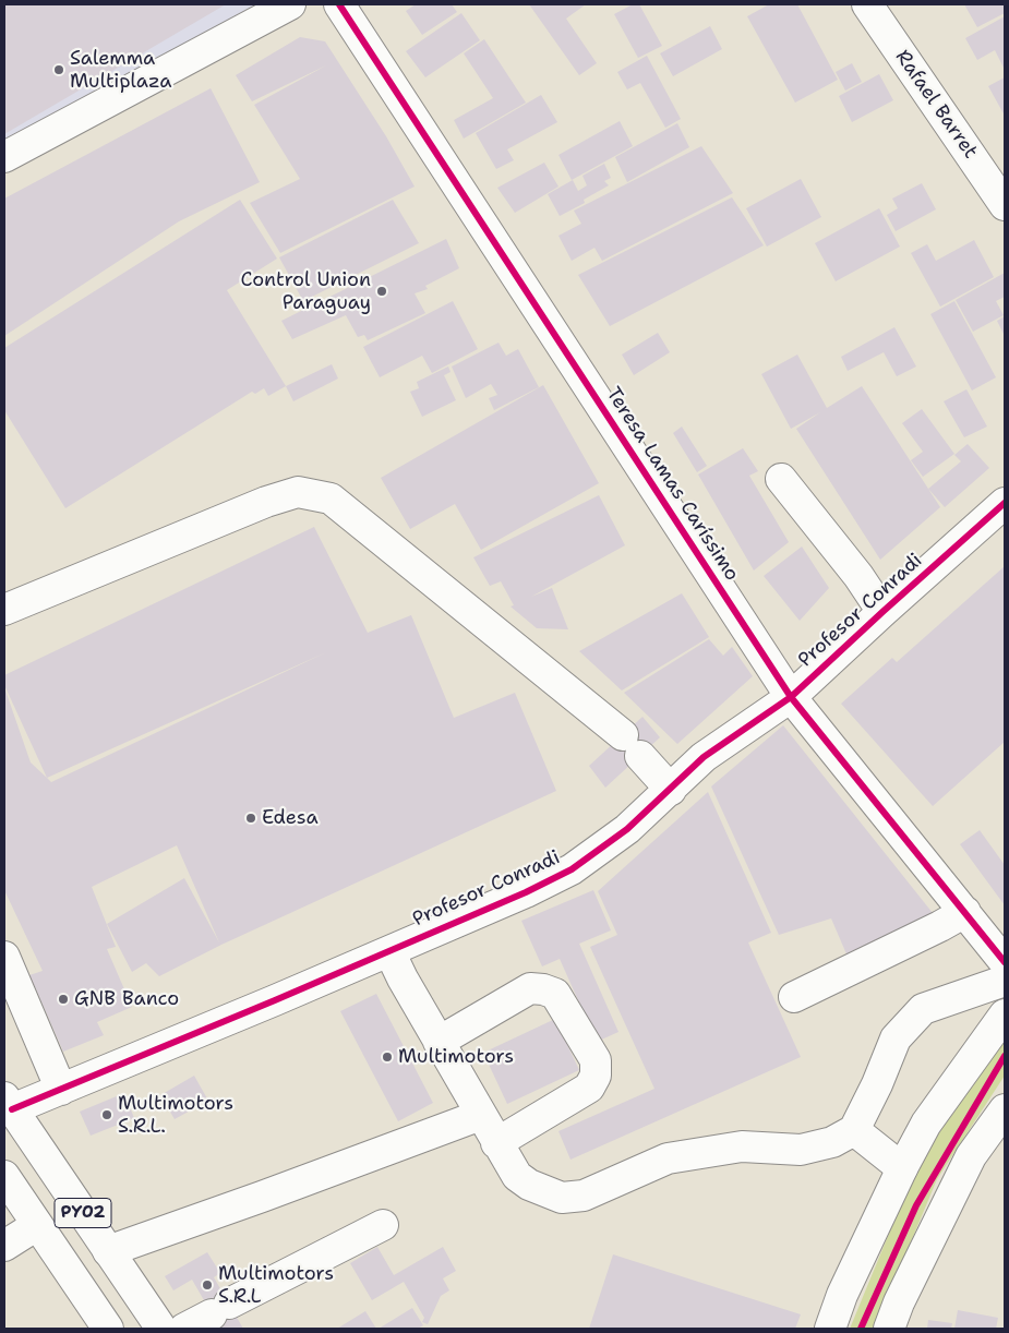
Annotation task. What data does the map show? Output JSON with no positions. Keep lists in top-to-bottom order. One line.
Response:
{"streets":{"main road":["Rafael Barret","Teresa Lamas Caríssimo","Profesor Conradi","PY02"]},"crossings":[["Teresa Lamas Caríssimo","Profesor Conradi"],["Profesor Conradi","PY02"]],"places":["Salemma Multiplaza","Control Union Paraguay","Edesa","GNB Banco","Multimotors","Multimotors S.R.L.","Multimotors S.R.L"]}
